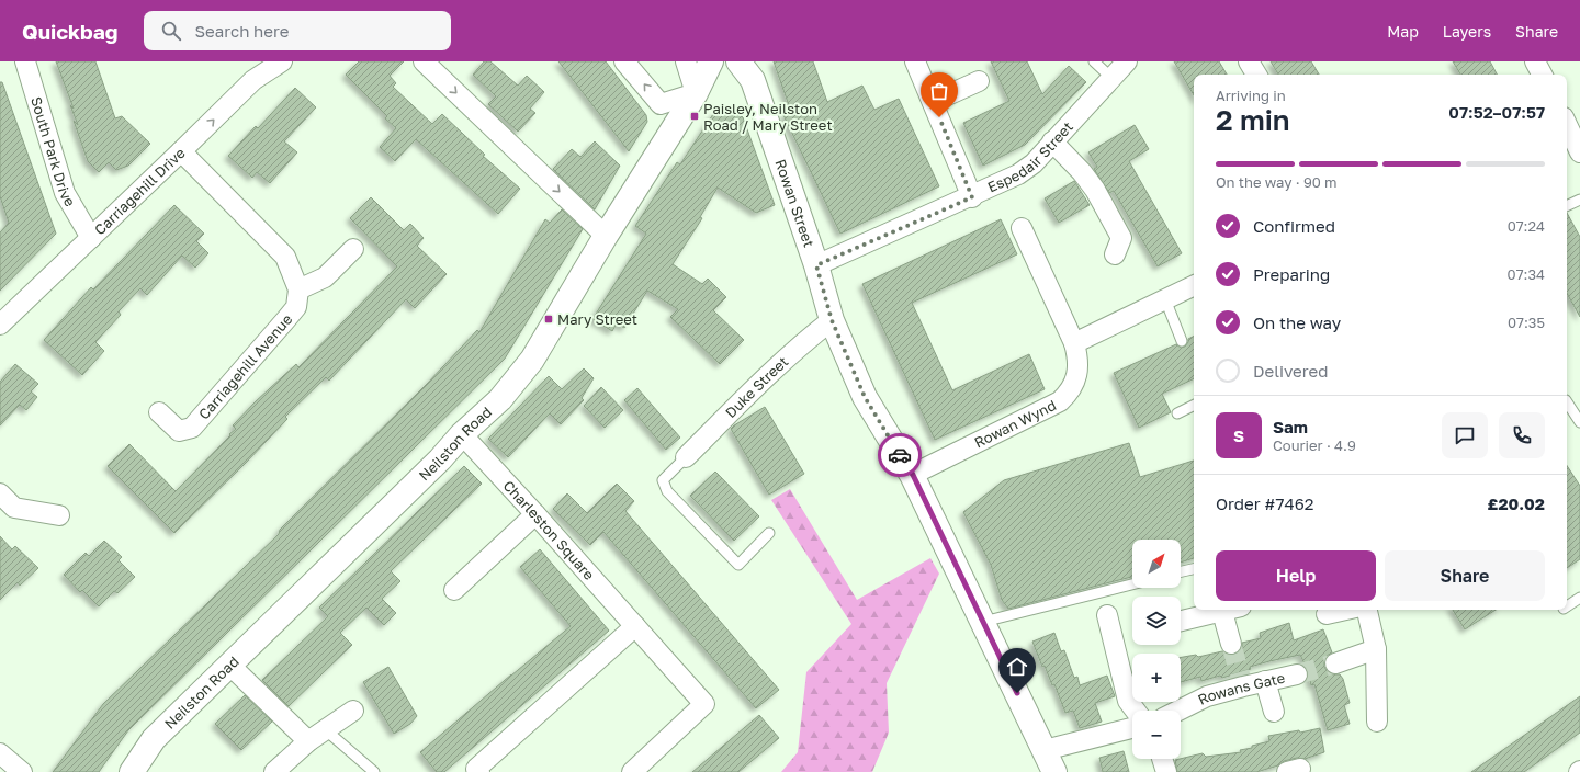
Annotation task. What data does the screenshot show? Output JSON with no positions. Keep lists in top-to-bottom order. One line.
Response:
{"streets":{"main road":["Rowan Street","Neilston Road"],"street":["South Park Drive","Espedair Street","Carriagehill Drive","Carriagehill Avenue","Duke Street","Rowan Wynd","Charleston Square","Rowans Gate"]},"crossings":[["South Park Drive","Carriagehill Drive"],["Espedair Street","Rowan Street"],["Rowan Street","Duke Street"],["Rowan Street","Rowan Wynd"],["Neilston Road","Charleston Square"]],"places":{"transit":["Paisley, Neilston Road / Mary Street","Mary Street"]},"north":"top right","page":{"header":"Quickbag","search":"Search here","nav":["Map","Layers","Share"],"heading":["2 min","Arriving in","07:52–07:57"],"panel":["Sam","Courier · 4.9","Order #7462","£20.02"],"bar":"On the way · 90 m","list":[["Confirmed","07:24"],["Preparing","07:34"],["On the way","07:35"],"Delivered"],"round":"S","map_buttons":["+","−"],"buttons":["Help","Share"]}}
